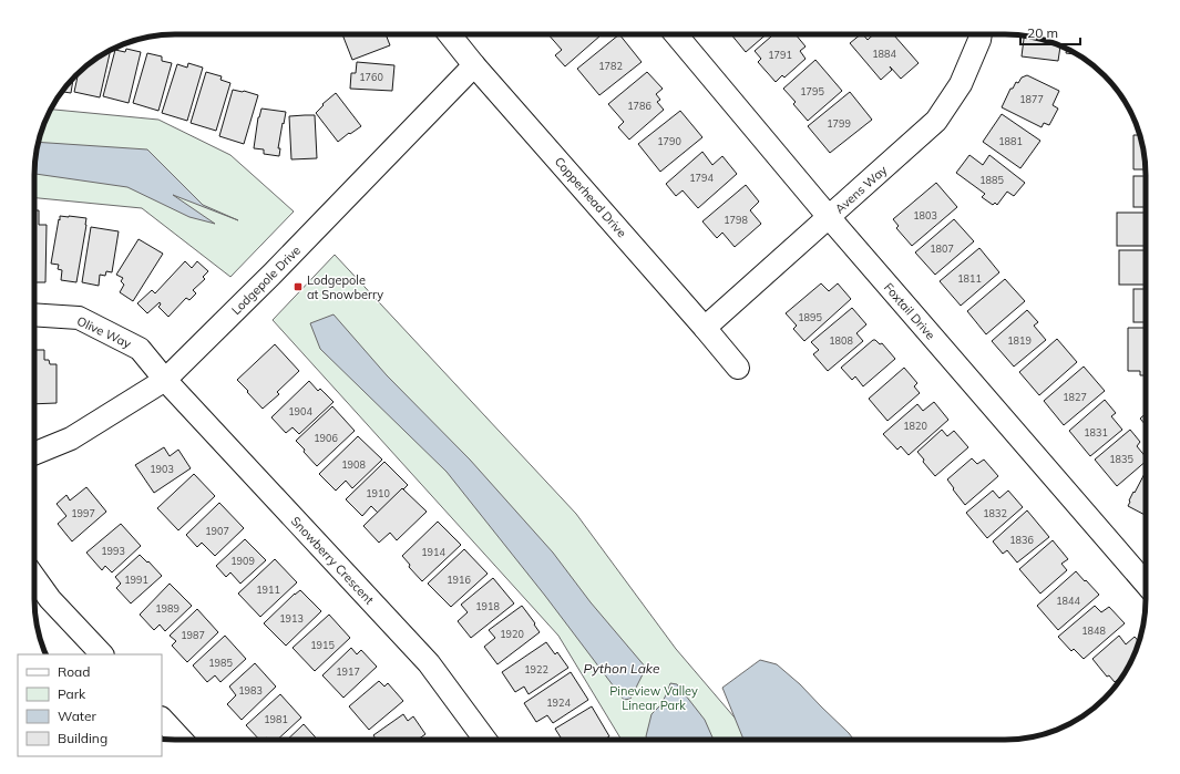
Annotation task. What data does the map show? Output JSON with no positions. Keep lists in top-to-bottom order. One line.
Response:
{"streets":{"street":["Avens Way","Copperhead Drive","Lodgepole Drive","Foxtail Drive","Olive Way","Snowberry Crescent"]},"crossings":[["Avens Way","Copperhead Drive"],["Avens Way","Foxtail Drive"],["Copperhead Drive","Lodgepole Drive"],["Lodgepole Drive","Olive Way"],["Lodgepole Drive","Snowberry Crescent"],["Olive Way","Snowberry Crescent"]],"water":["Python Lake"],"parks":["Pineview Valley Linear Park"],"places":{"transit":["Lodgepole at Snowberry"]},"house_numbers":["1884","1791","1782","1760","1795","1877","1786","1799","1790","1881","1794","1885","1803","1798","1807","1811","1895","1808","1819","1827","1904","1820","1831","1906","1835","1908","1903","1910","1997","1832","1907","1836","1993","1914","1909","1991","1916","1911","1844","1918","1989","1913","1848","1920","1987","1915","1985","1922","1917","1983","1924","1981"],"legend":["Road","Park","Water","Building"],"scale_bar":"20 m"}
